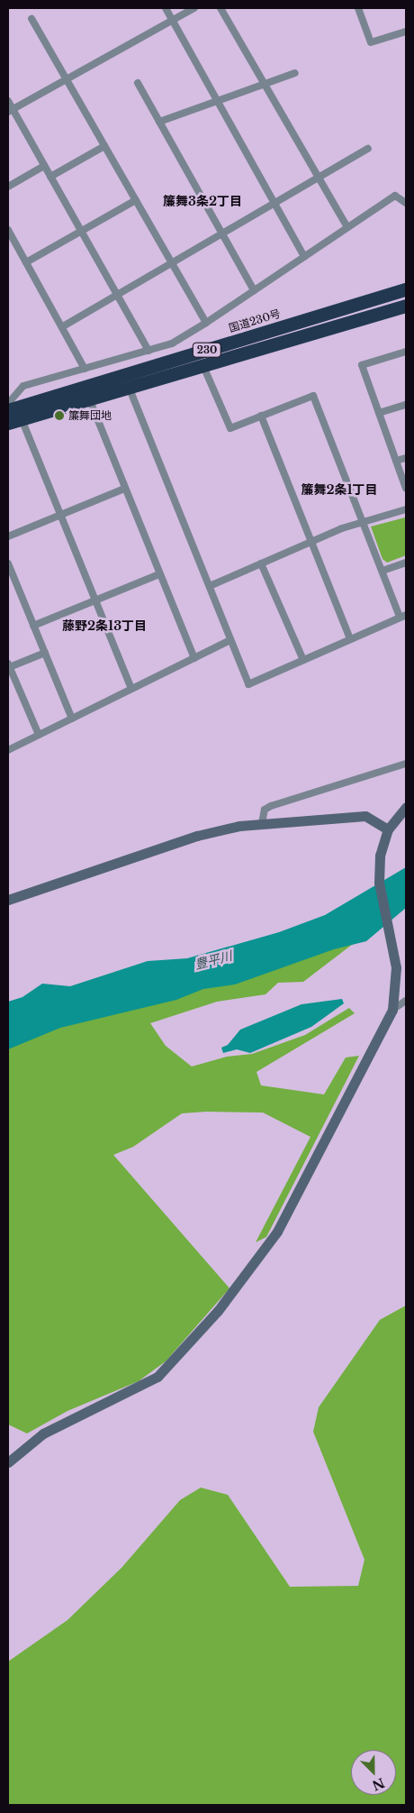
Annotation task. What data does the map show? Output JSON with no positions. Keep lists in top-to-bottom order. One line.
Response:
{"streets":{"highway":["国道230号","230"]},"crossings":[["国道230号","230"]],"districts":["簾舞3条2丁目","簾舞2条1丁目","藤野2条13丁目"],"water":["豊平川"],"places":["簾舞団地"],"north":"bottom right"}
